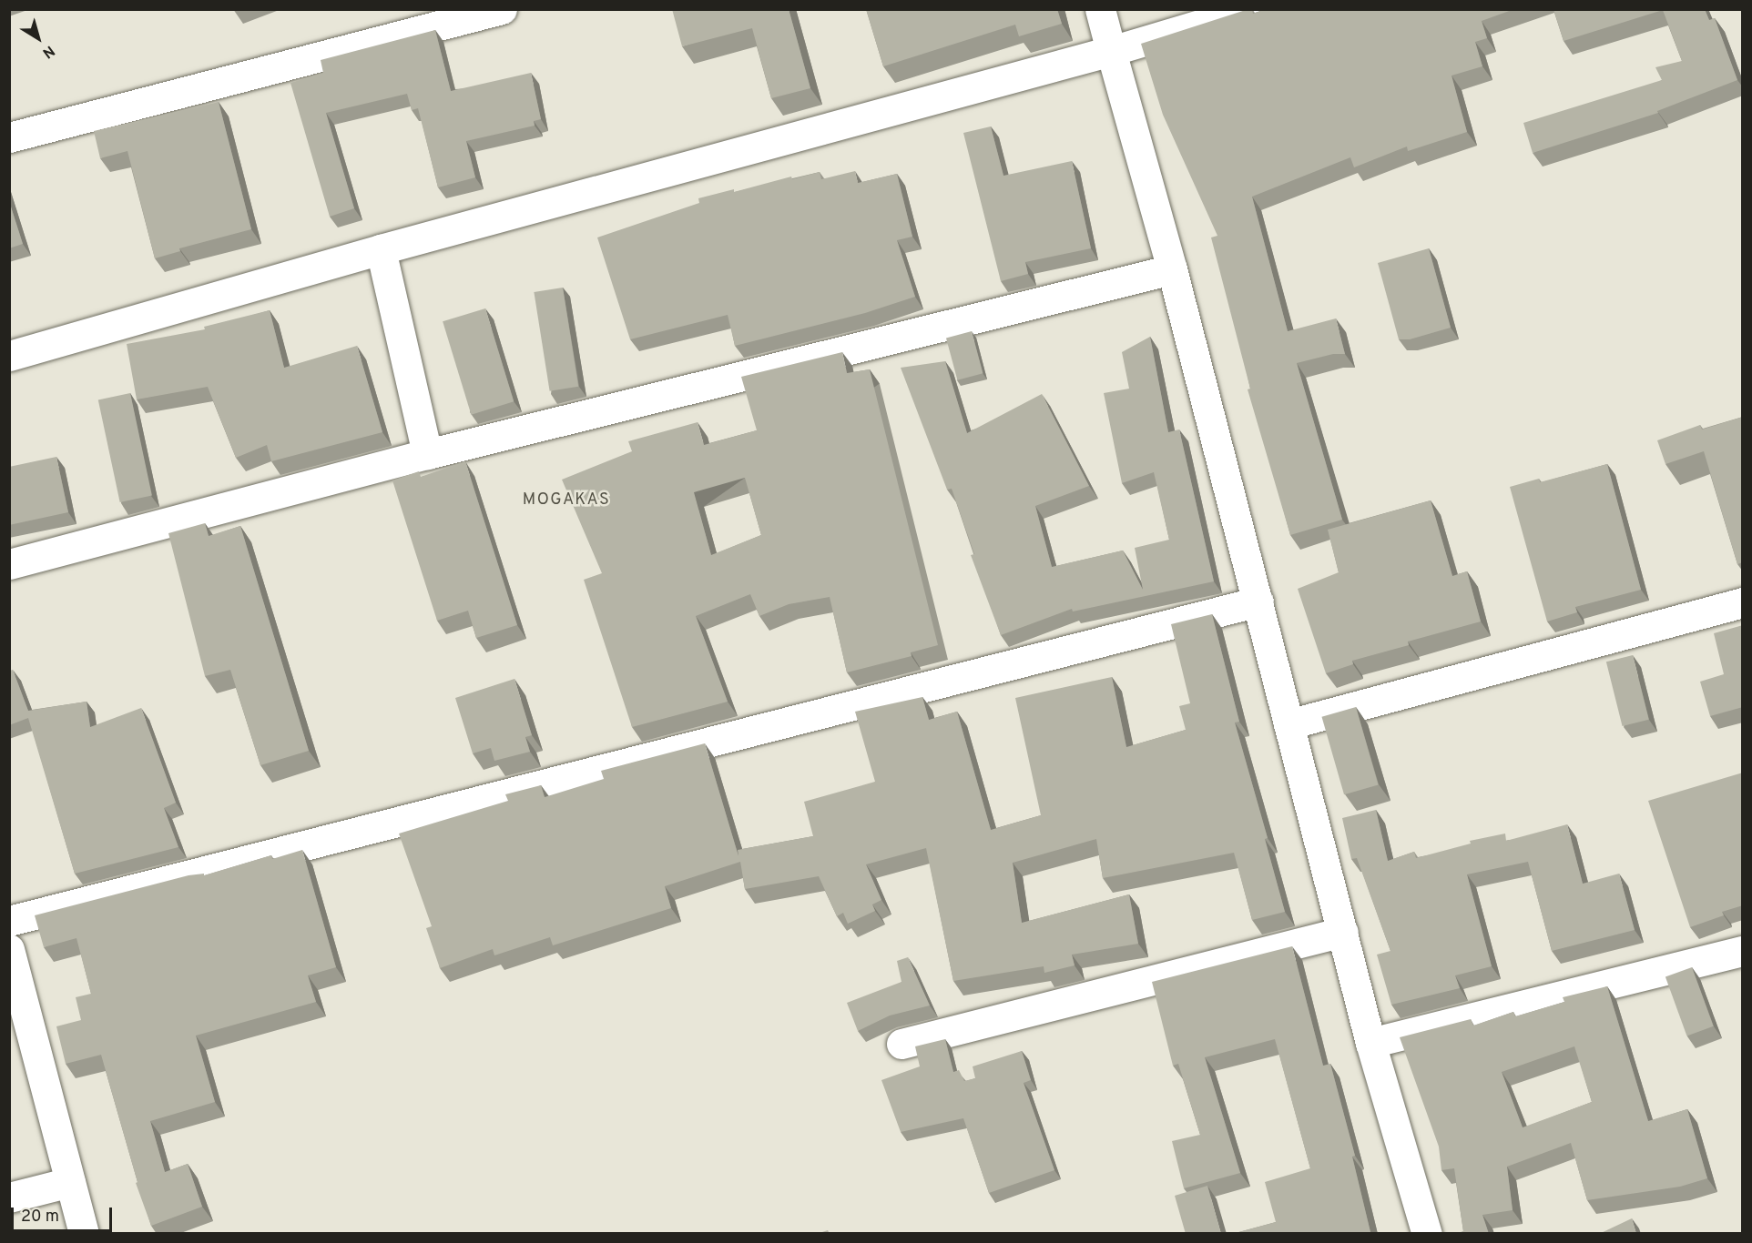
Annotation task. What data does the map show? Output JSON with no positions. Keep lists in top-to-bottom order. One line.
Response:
{"districts":["MOGAKAS"],"scale_bar":"20 m","north":"bottom right"}
